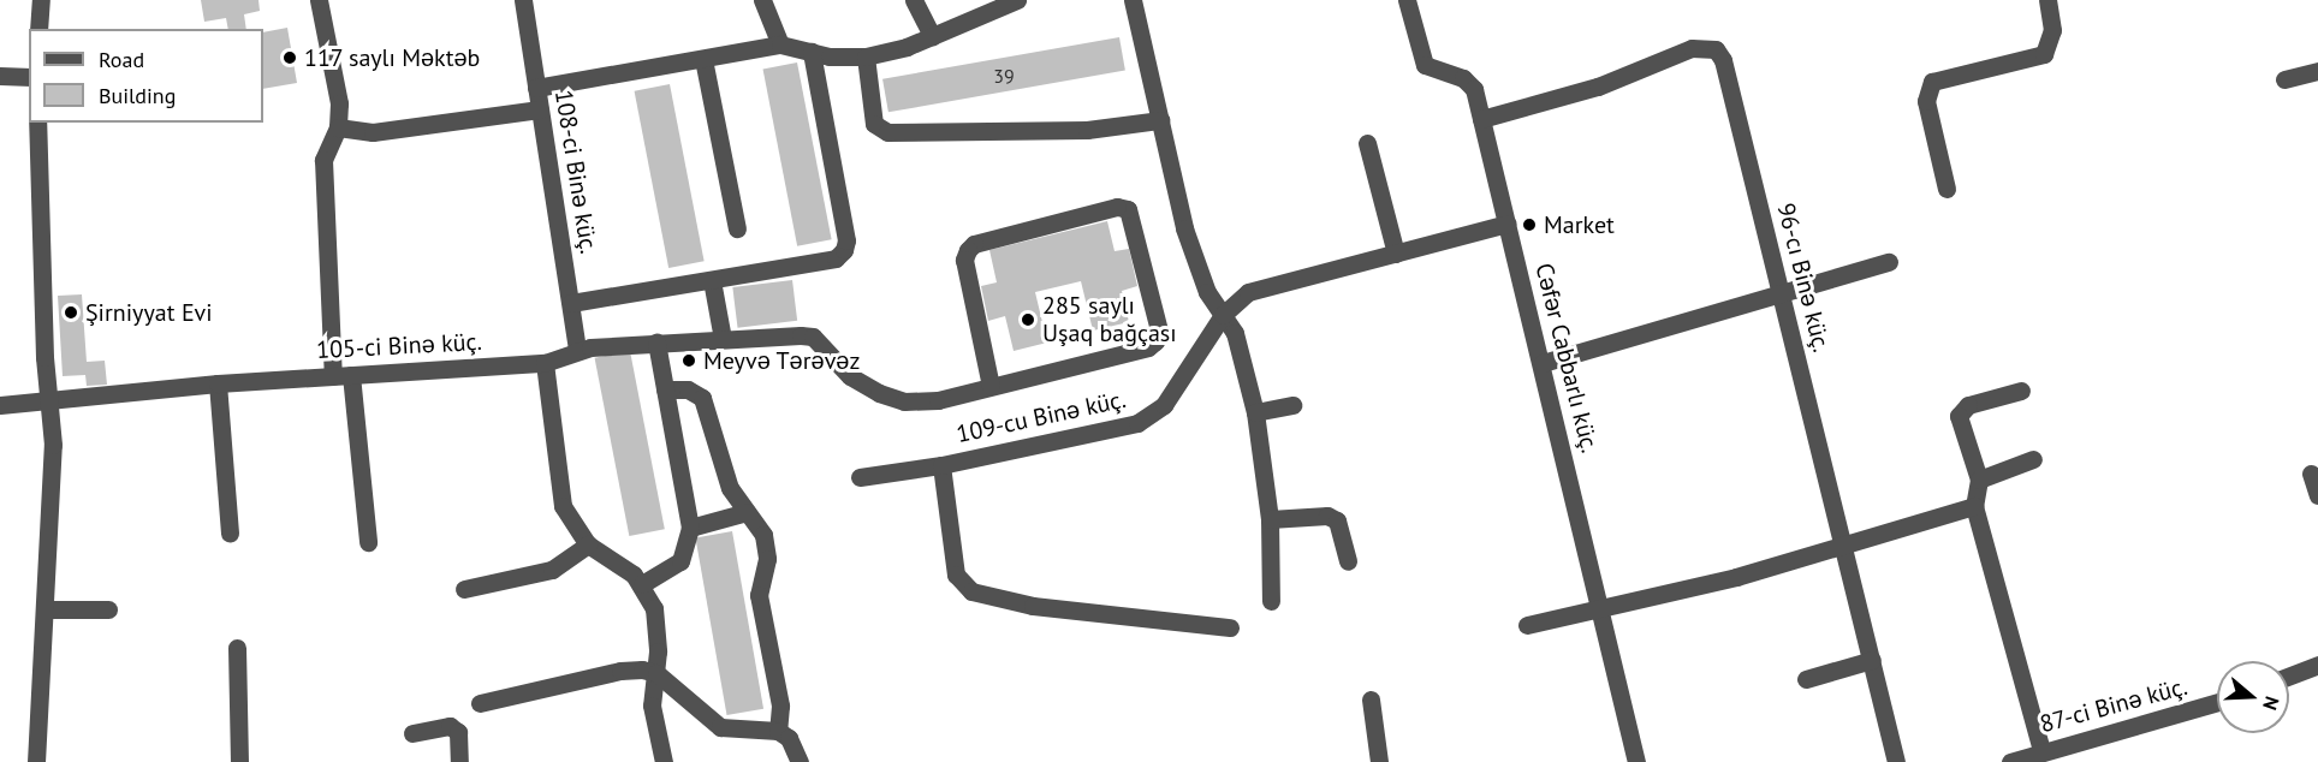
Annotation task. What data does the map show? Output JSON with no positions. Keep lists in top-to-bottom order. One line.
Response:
{"streets":{"street":["108-ci Binə küç.","96-cı Binə küç.","105-ci Binə küç.","Cəfər Cabbarlı küç.","109-cu Binə küç.","87-ci Binə küç."]},"crossings":[["108-ci Binə küç.","105-ci Binə küç."],["96-cı Binə küç.","Cəfər Cabbarlı küç."],["Cəfər Cabbarlı küç.","109-cu Binə küç."]],"places":["117 saylı Məktəb","Market","Şirniyyat Evi","285 saylı Uşaq bağçası","Meyvə Tərəvəz"],"house_numbers":["39"],"legend":["Road","Building"],"north":"right"}
